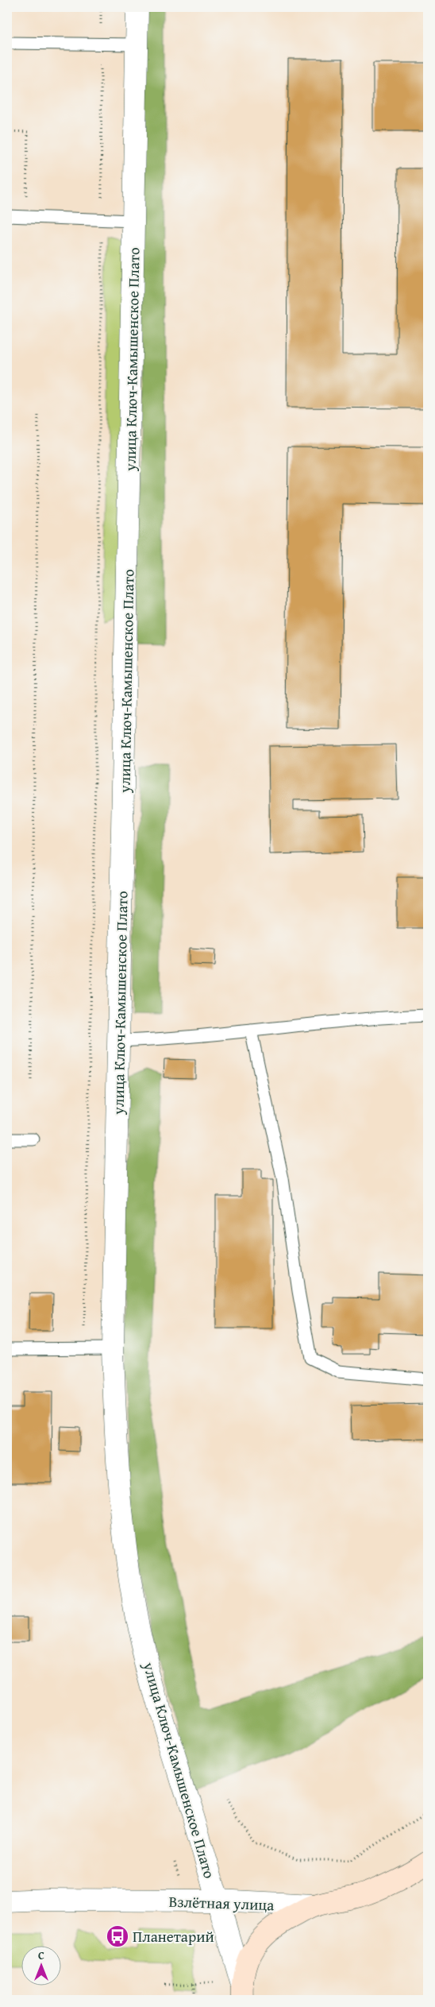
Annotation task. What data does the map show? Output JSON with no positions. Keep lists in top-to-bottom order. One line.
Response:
{"streets":{"main road":["Взлётная улица"],"street":["улица Ключ-Камышенское Плато"]},"crossings":[["улица Ключ-Камышенское Плато","Взлётная улица"]],"places":{"bus stop":["Планетарий"]},"north":"top"}
